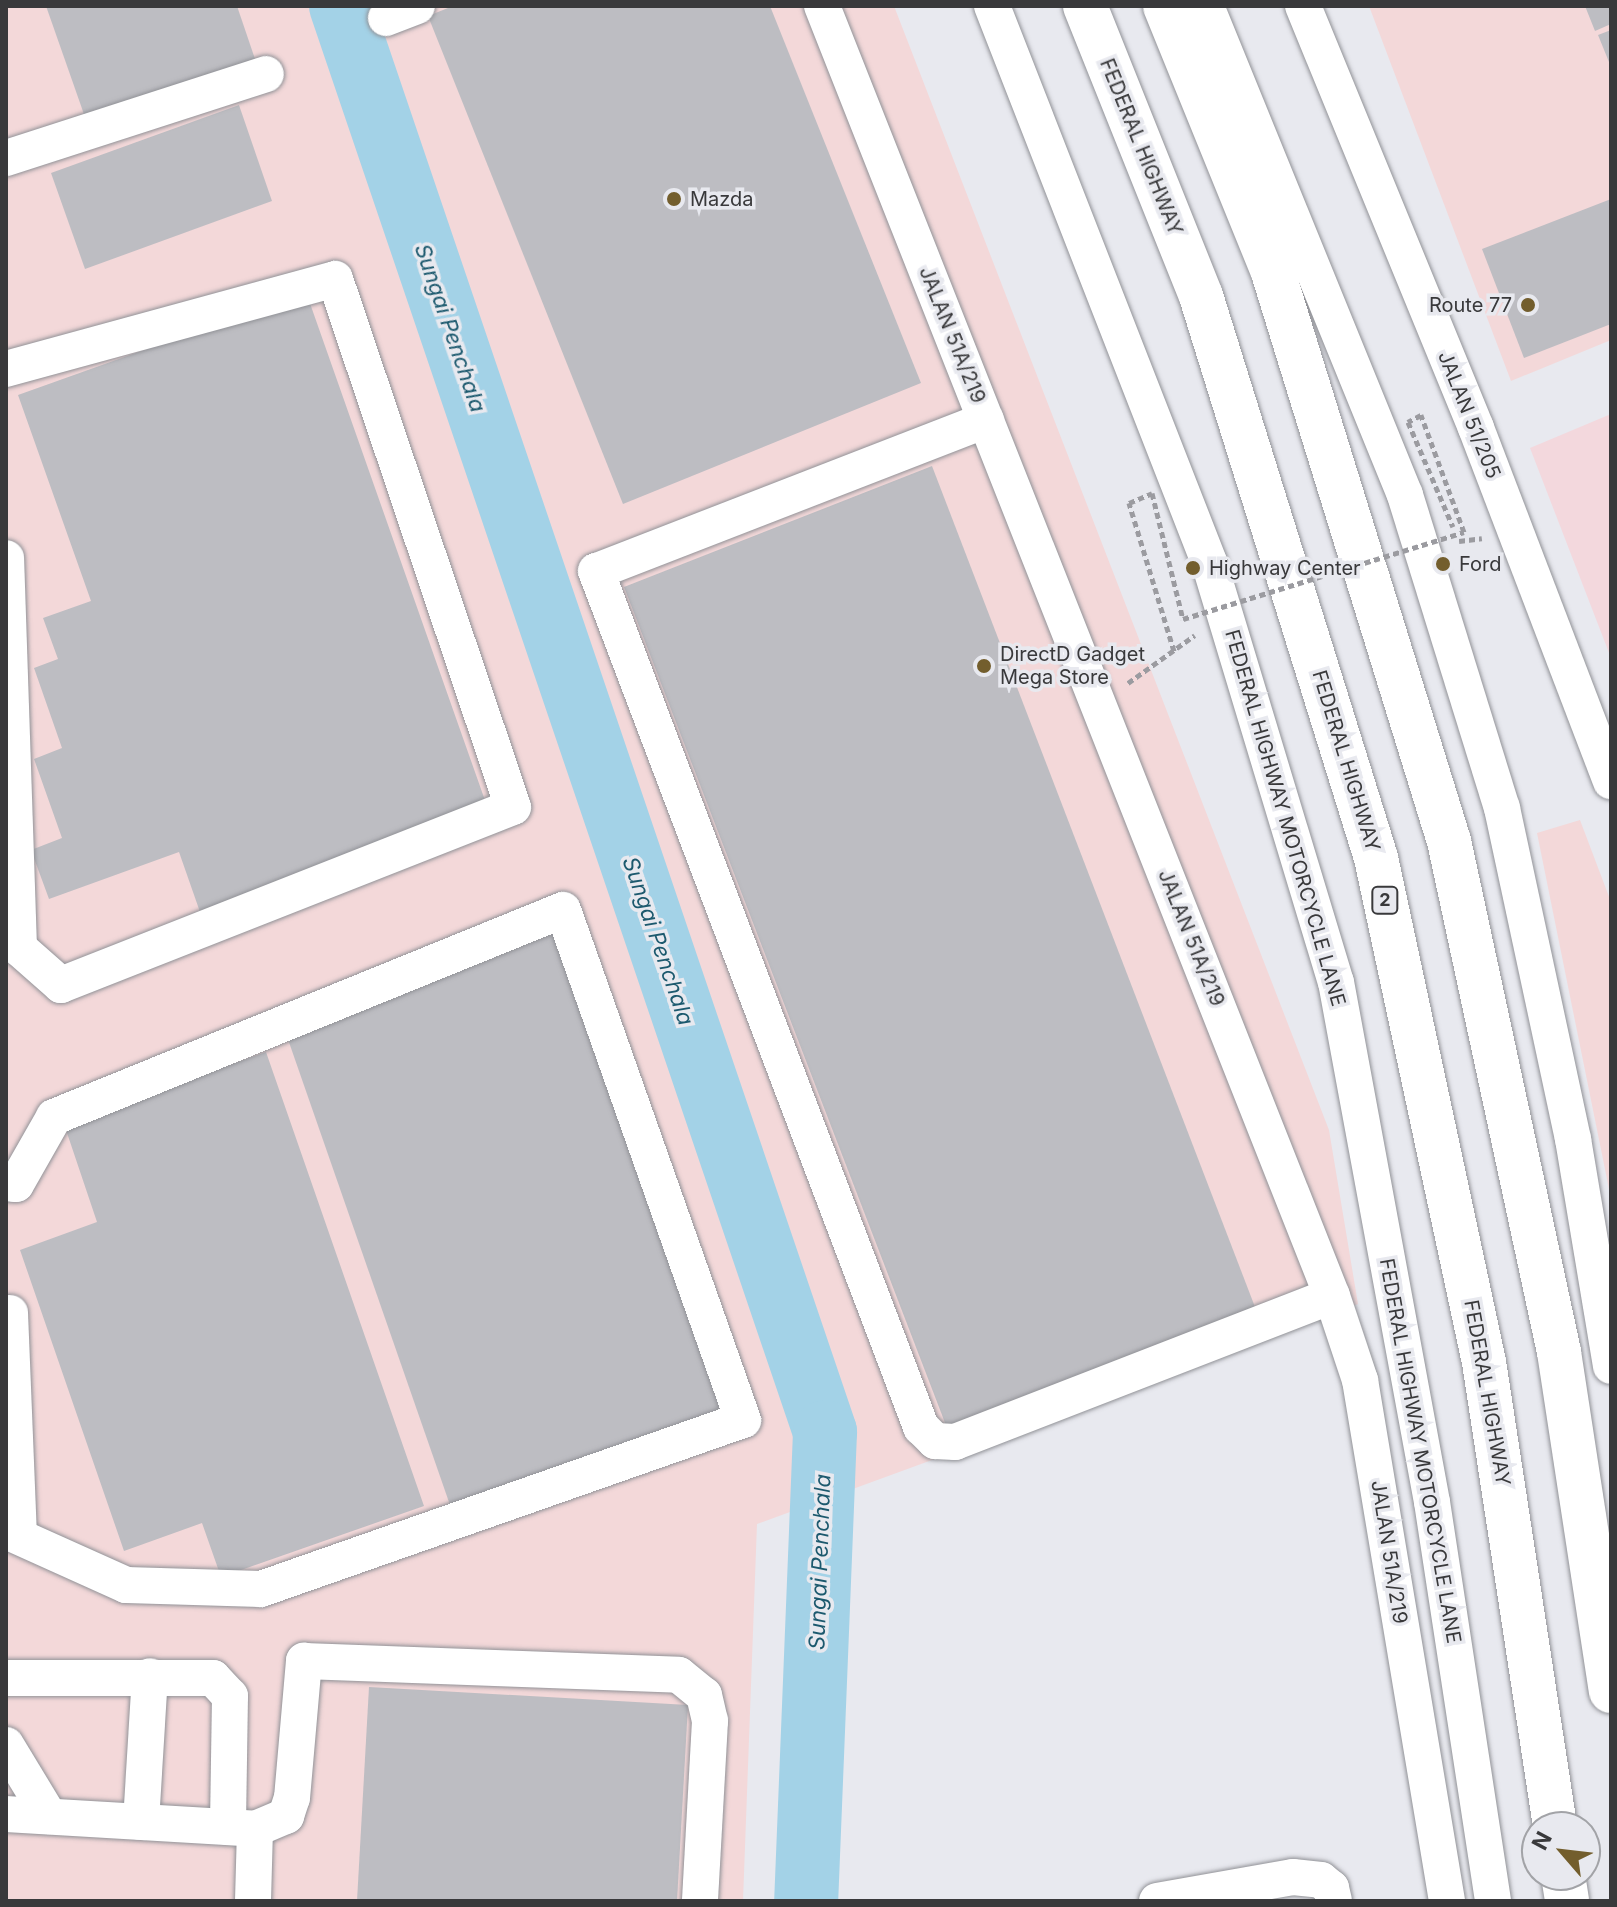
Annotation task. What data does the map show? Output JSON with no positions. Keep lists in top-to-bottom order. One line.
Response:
{"streets":{"highway":["FEDERAL HIGHWAY","2"],"street":["JALAN 51A/219","JALAN 51/205","FEDERAL HIGHWAY MOTORCYCLE LANE"]},"water":["Sungai Penchala"],"places":["Mazda","Route 77","Ford","Highway Center","DirectD Gadget Mega Store"],"north":"top left"}
